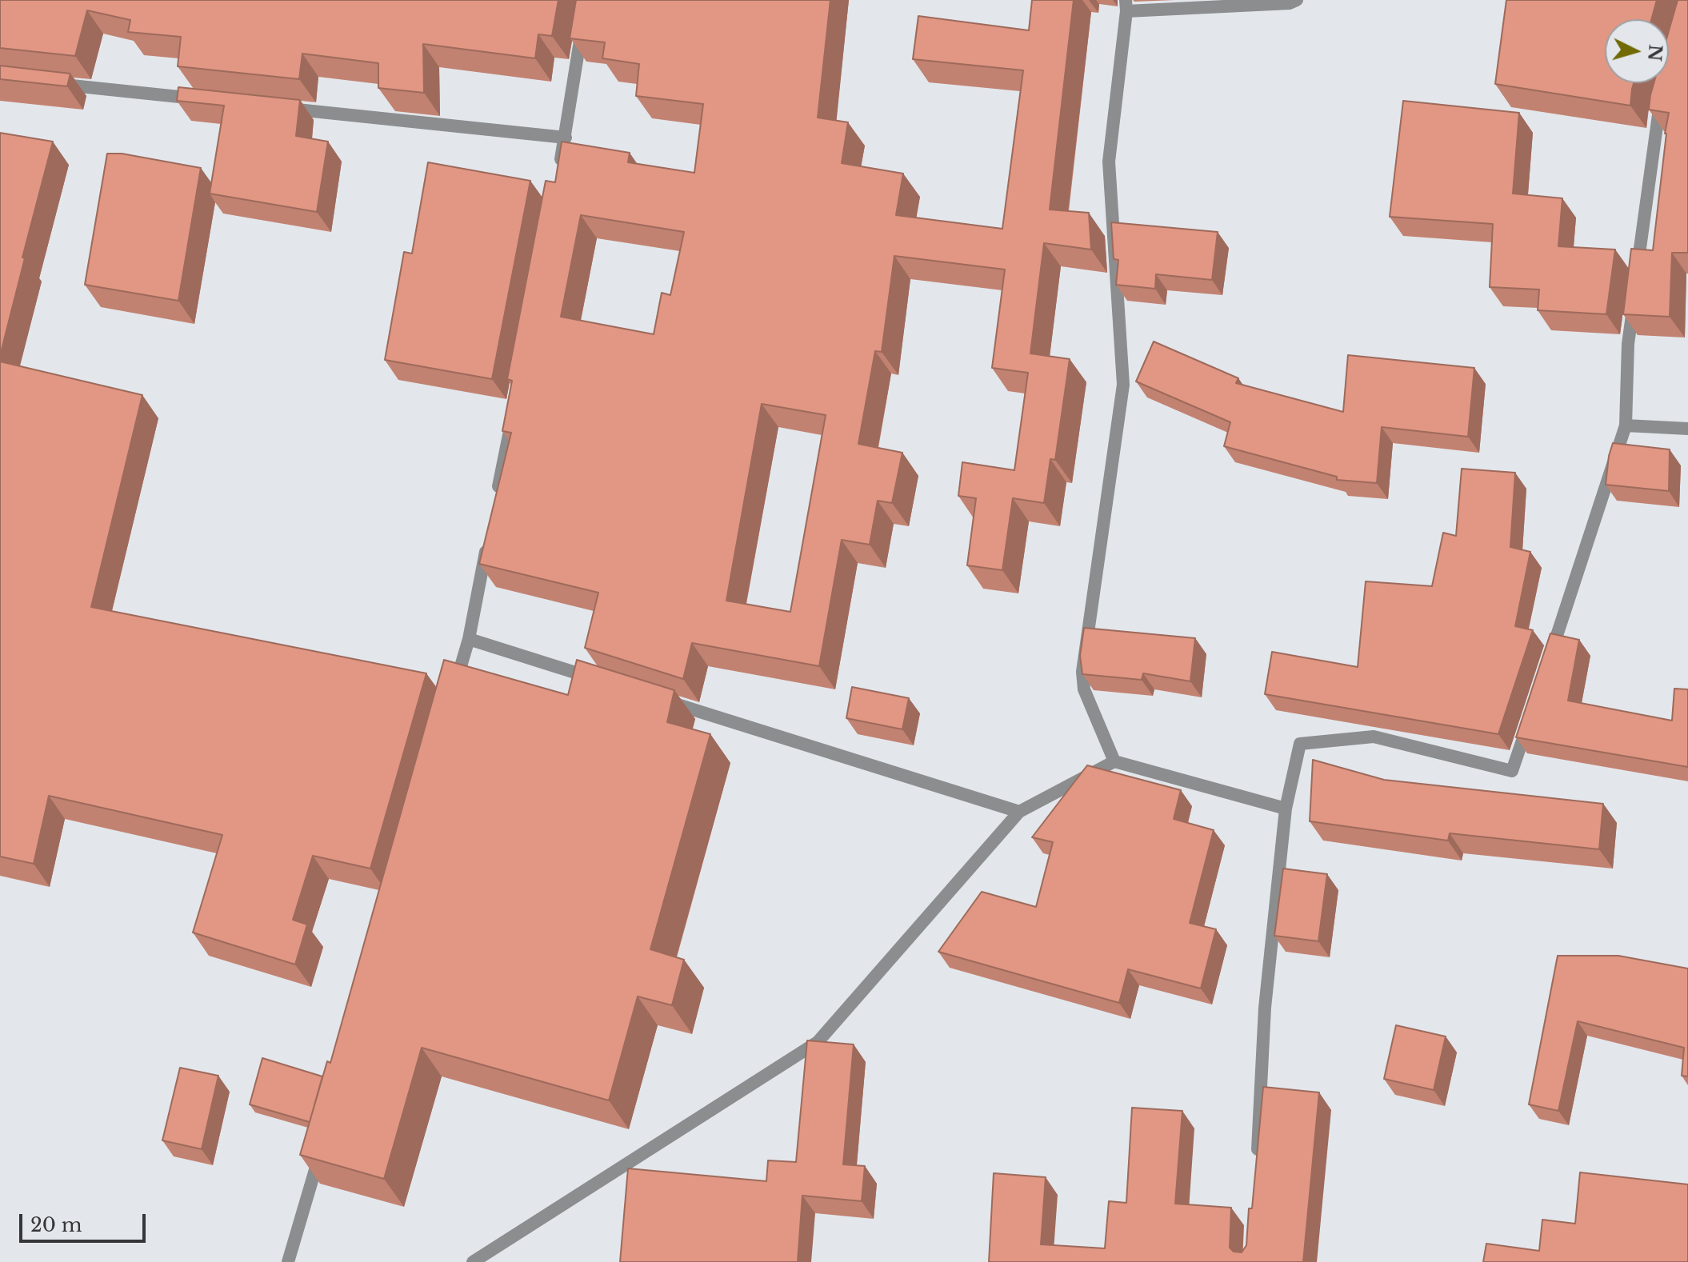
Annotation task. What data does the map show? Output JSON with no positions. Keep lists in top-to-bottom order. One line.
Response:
{"scale_bar":"20 m","north":"right"}
